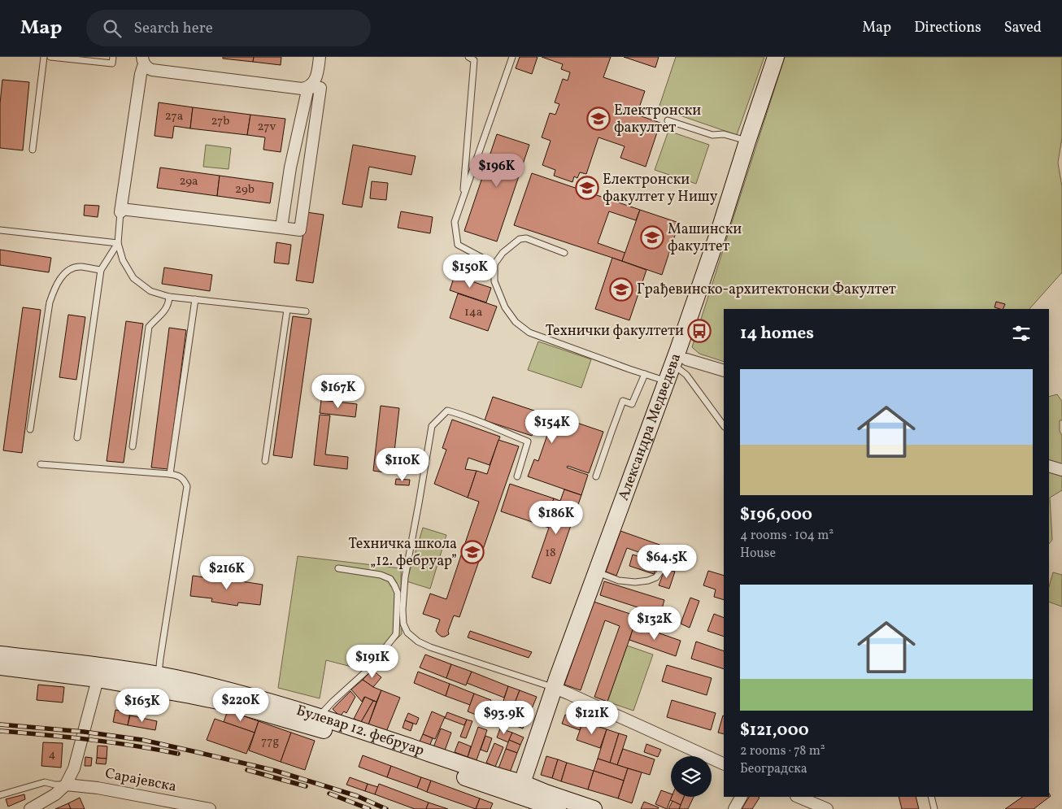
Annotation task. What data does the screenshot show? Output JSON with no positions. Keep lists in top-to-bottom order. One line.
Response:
{"streets":{"main road":["Александра Медведева","Булевар 12. фебруар"],"street":["Сарајевска"]},"crossings":[["Александра Медведева","Булевар 12. фебруар"]],"places":{"school or university":["Електронски факултет","Електронски факултет у Нишу","Машински факултет","Грађевинско-архитектонски Факултет","Техничка школа „12. фебруар”"],"bus stop":["Технички факултети"]},"house_numbers":["27a","27b","27v","29a","29b","14a","18","77g","4"],"page":{"header":"Map","search":"Search here","nav":["Map","Directions","Saved"],"price":["$196K","$150K","$167K","$154K","$110K","$186K","$64.5K","$216K","$132K","$191K","$220K","$163K","$93.9K","$121K"],"heading":"14 homes","list":[{"name":"$196,000","note":"4 rooms · 104 m² · House"},{"name":"$121,000","note":"2 rooms · 78 m² · Београдска"}]}}
